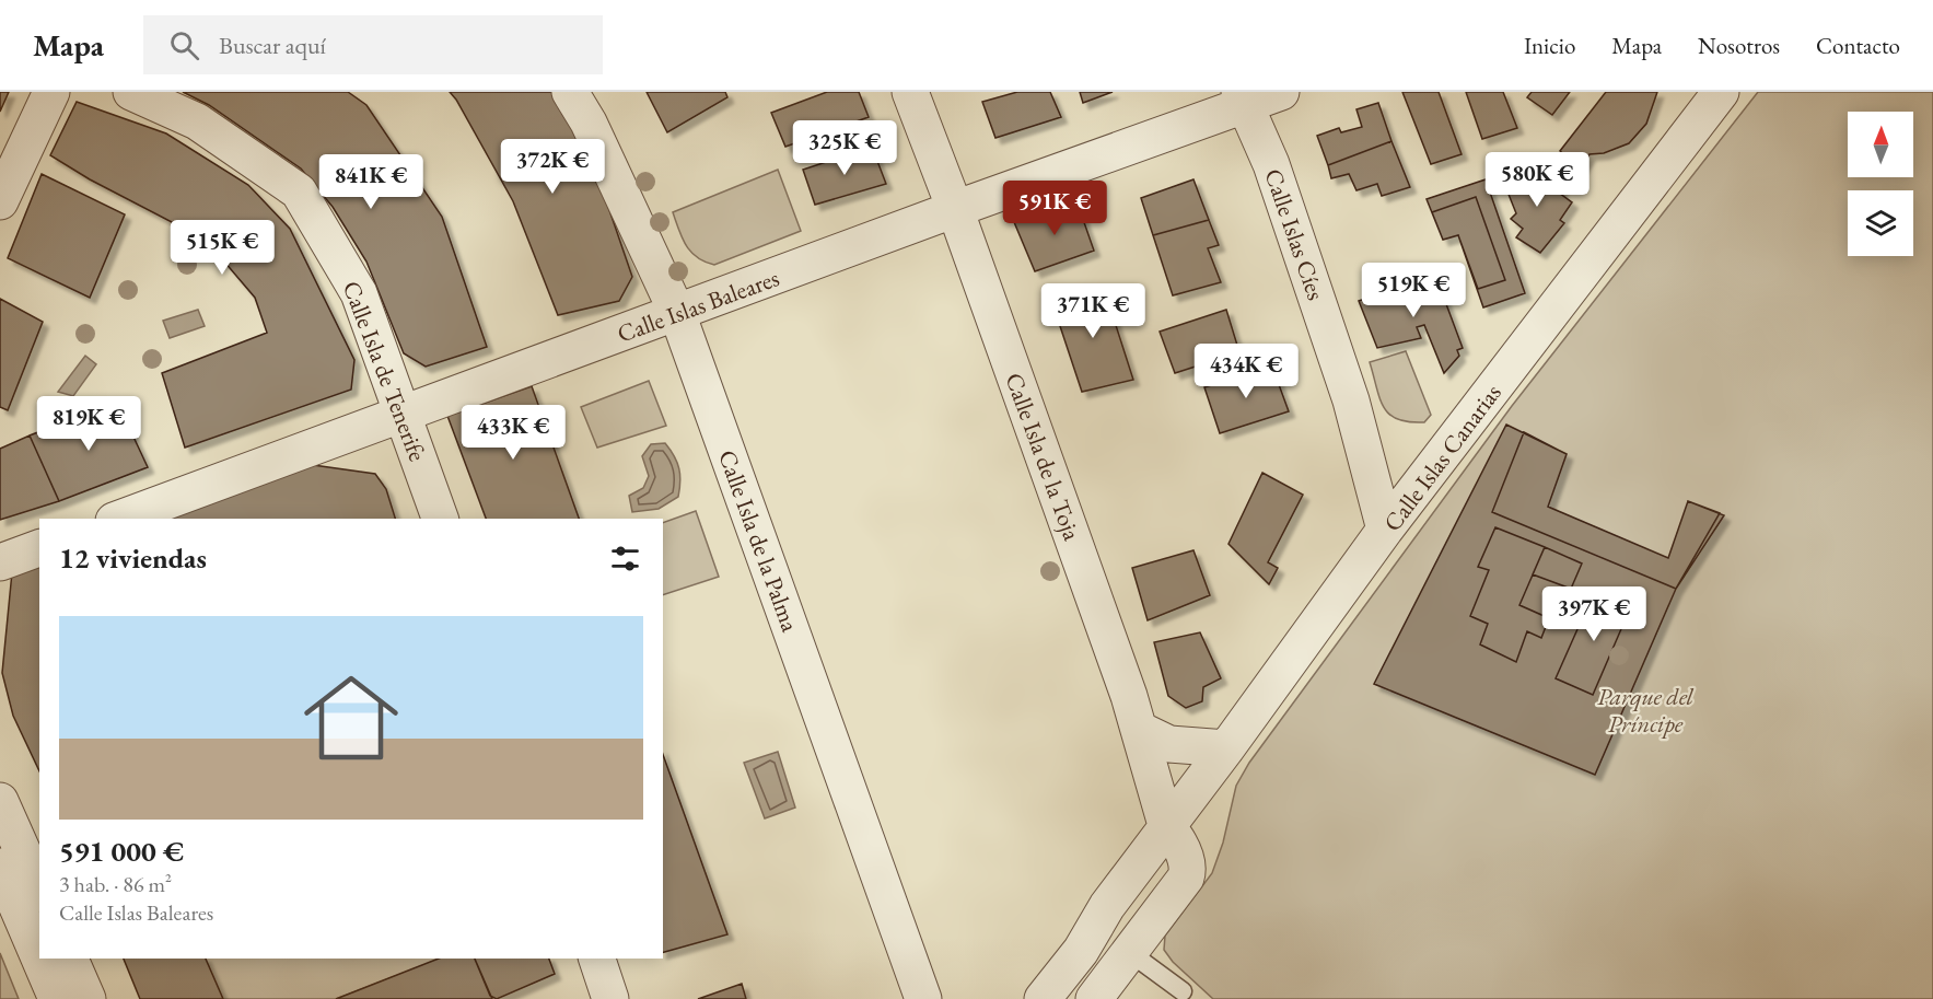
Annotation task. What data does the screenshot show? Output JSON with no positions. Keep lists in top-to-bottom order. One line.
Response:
{"streets":{"street":["Calle Islas Cíes","Calle Islas Baleares","Calle Isla de Tenerife","Calle Isla de la Toja","Calle Islas Canarias","Calle Isla de la Palma"]},"crossings":[["Calle Islas Cíes","Calle Islas Baleares"],["Calle Islas Cíes","Calle Islas Canarias"],["Calle Islas Baleares","Calle Isla de Tenerife"],["Calle Islas Baleares","Calle Isla de la Toja"],["Calle Islas Baleares","Calle Isla de la Palma"],["Calle Isla de la Toja","Calle Islas Canarias"]],"parks":["Parque del Príncipe"],"north":"top","page":{"header":"Mapa","search":"Buscar aquí","nav":["Inicio","Mapa","Nosotros","Contacto"],"price":["325K €","372K €","580K €","841K €","591K €","515K €","519K €","371K €","434K €","819K €","433K €","397K €"],"heading":"12 viviendas","list":[{"name":"591 000 €","note":"3 hab. · 86 m² · Calle Islas Baleares"}]}}
